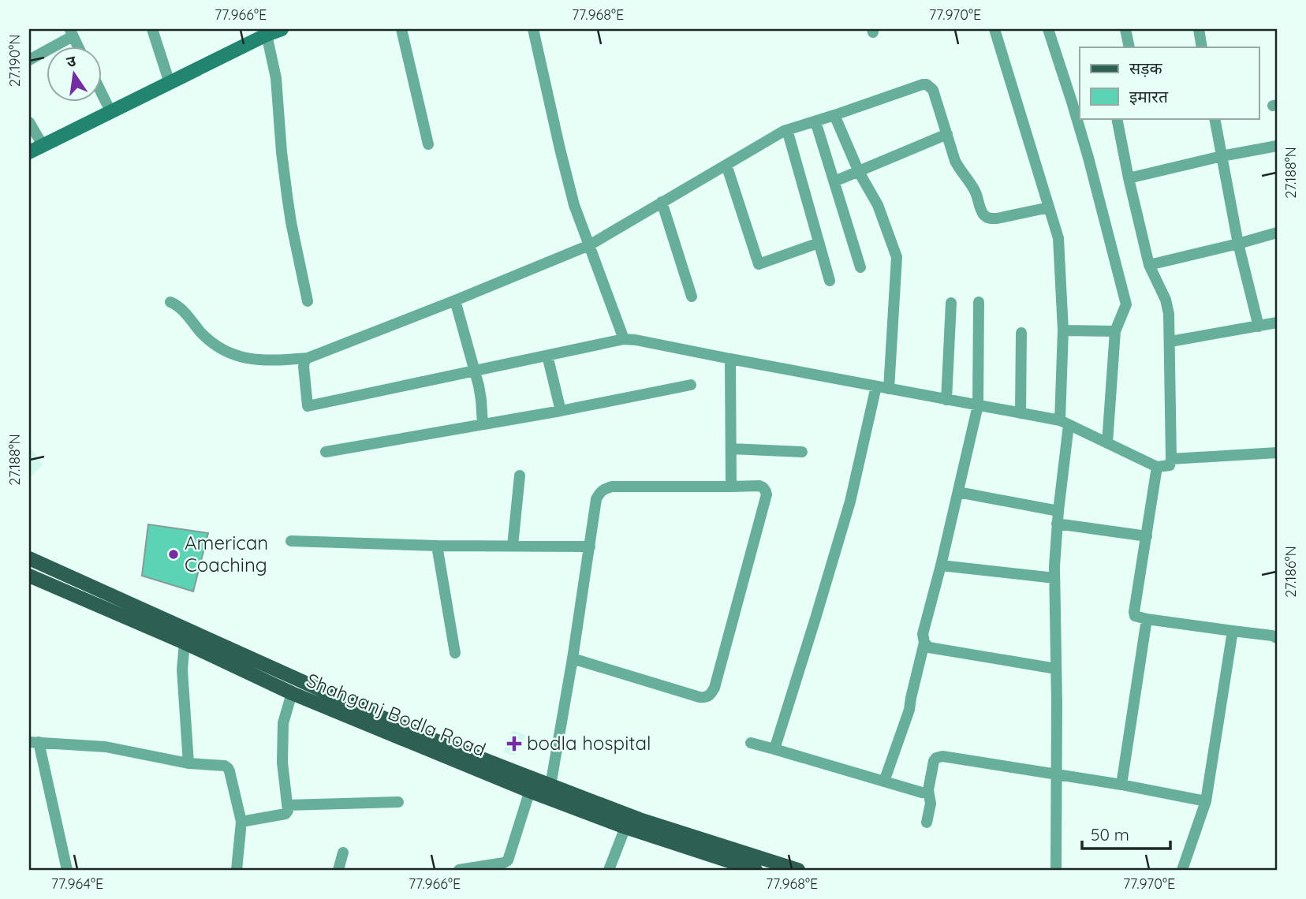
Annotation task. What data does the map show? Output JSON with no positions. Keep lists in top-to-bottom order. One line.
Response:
{"streets":{"main road":["Shahganj Bodla Road"]},"places":{"other":["American Coaching"],"health":["bodla hospital"]},"legend":["सड़क","इमारत"],"scale_bar":"50 m","north":"top","coordinates":["77.966°E","77.968°E","77.970°E","27.190°N","27.188°N","27.186°N","77.964°E"]}
